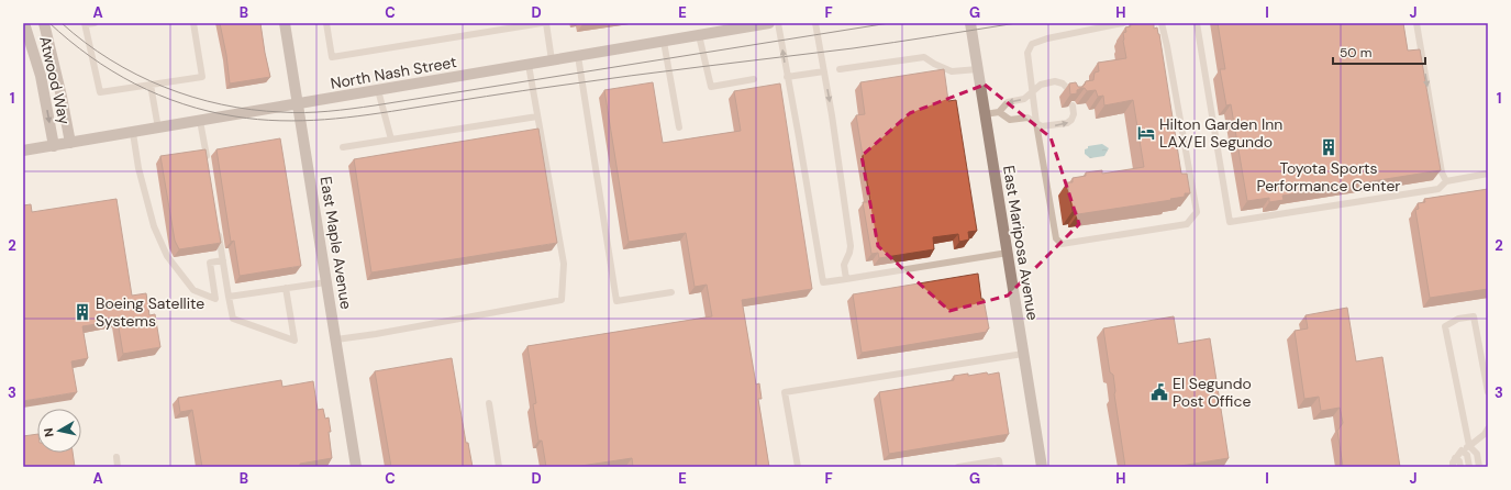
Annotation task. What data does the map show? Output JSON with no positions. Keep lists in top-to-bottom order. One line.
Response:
{"streets":{"street":["North Nash Street","Atwood Way","East Maple Avenue","East Mariposa Avenue"]},"crossings":[["North Nash Street","Atwood Way"],["North Nash Street","East Maple Avenue"]],"places":{"hotel":["Hilton Garden Inn LAX/El Segundo"],"building":["Toyota Sports Performance Center","Boeing Satellite Systems"],"public building":["El Segundo Post Office"]},"scale_bar":"50 m","north":"left","grid":{"columns":["A","B","C","D","E","F","G","H","I","J"],"rows":["1","2","3"]}}
